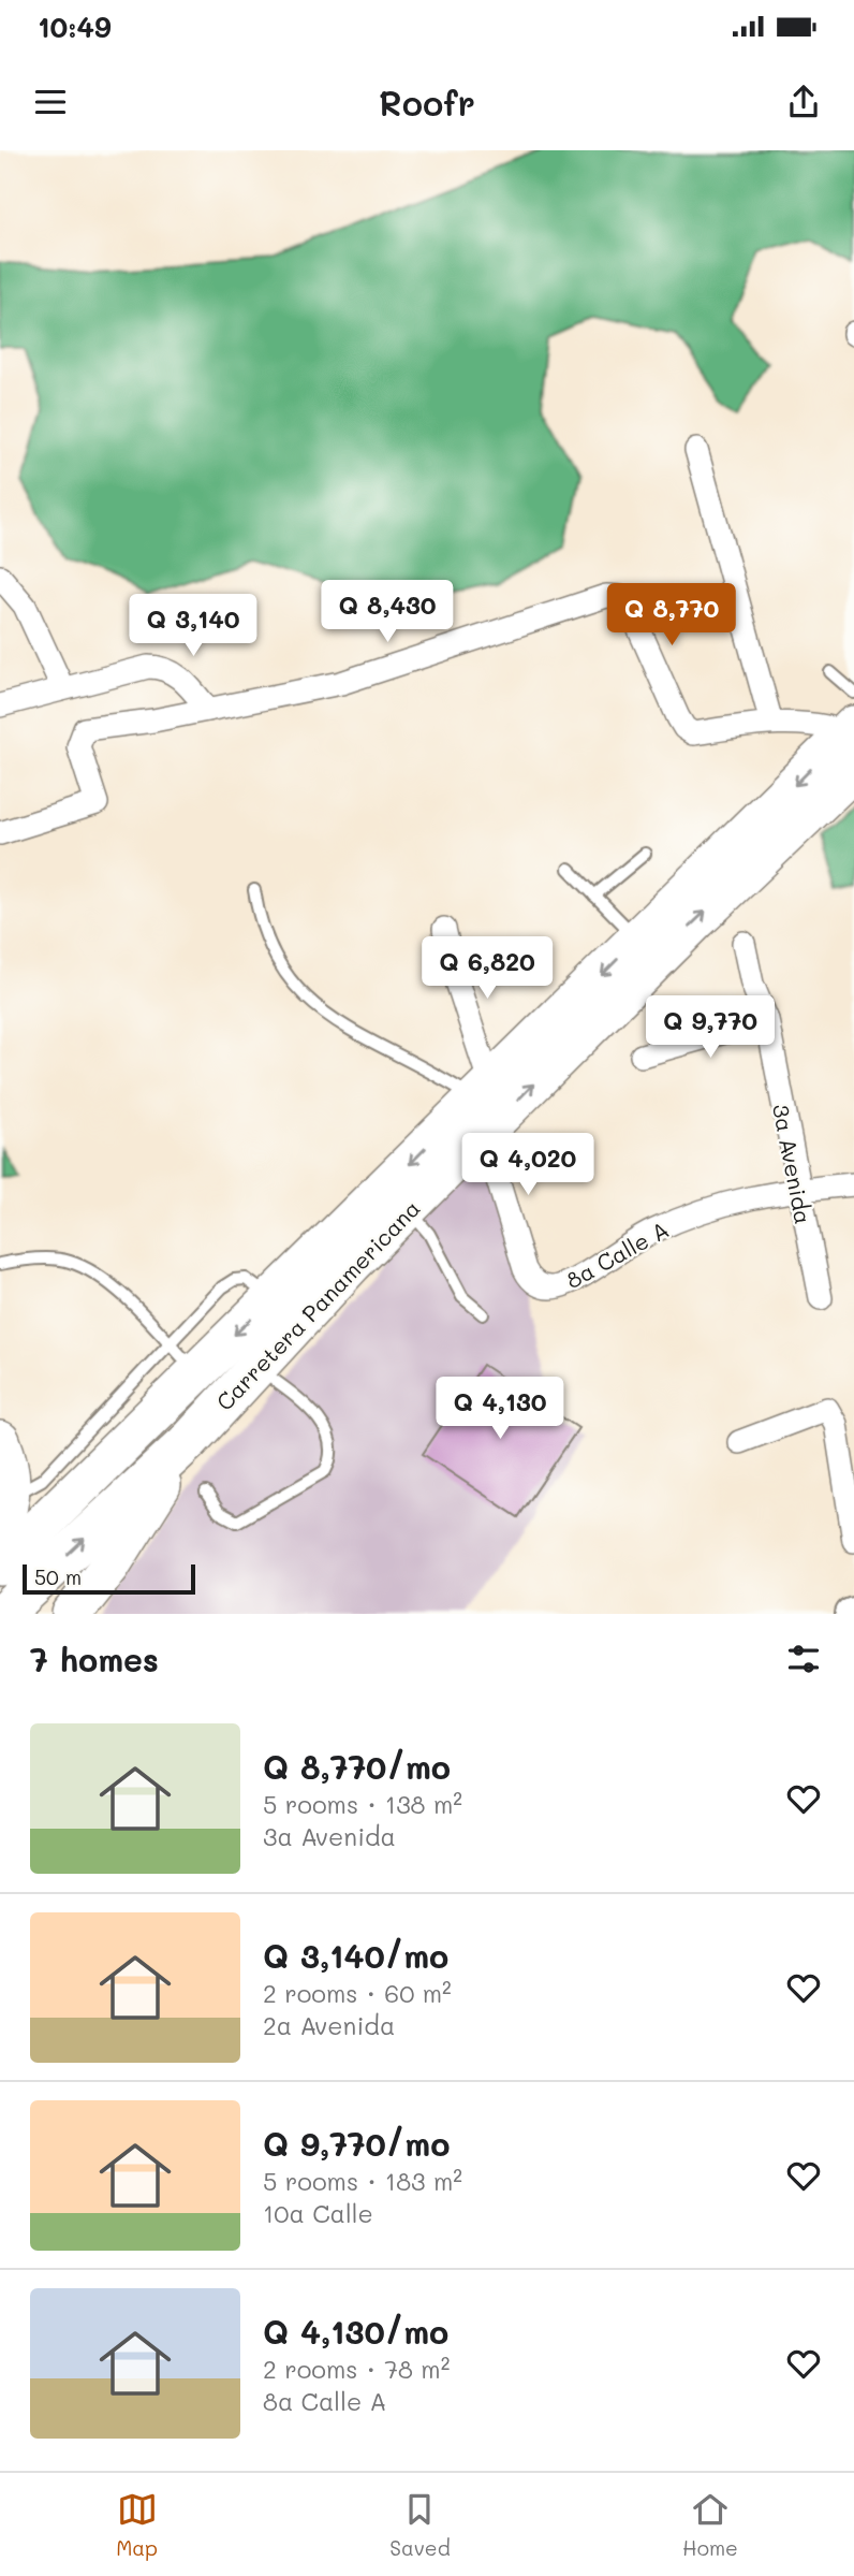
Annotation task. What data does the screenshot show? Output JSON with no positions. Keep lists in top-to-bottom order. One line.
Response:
{"streets":{"highway":["Carretera Panamericana"],"street":["3a Avenida","8a Calle A"]},"crossings":[["3a Avenida","8a Calle A"],["8a Calle A","Carretera Panamericana"]],"scale_bar":"50 m","page":{"status":"10:49","header":"Roofr","price":["Q 8,430","Q 8,770","Q 3,140","Q 6,820","Q 9,770","Q 4,020","Q 4,130"],"scale":"50 m","heading":"7 homes","list":[{"name":"Q 8,770/mo","note":"5 rooms · 138 m² · 3a Avenida"},{"name":"Q 3,140/mo","note":"2 rooms · 60 m² · 2a Avenida"},{"name":"Q 9,770/mo","note":"5 rooms · 183 m² · 10a Calle"},{"name":"Q 4,130/mo","note":"2 rooms · 78 m² · 8a Calle A"}],"tabs":["Map","Saved","Home"]}}
